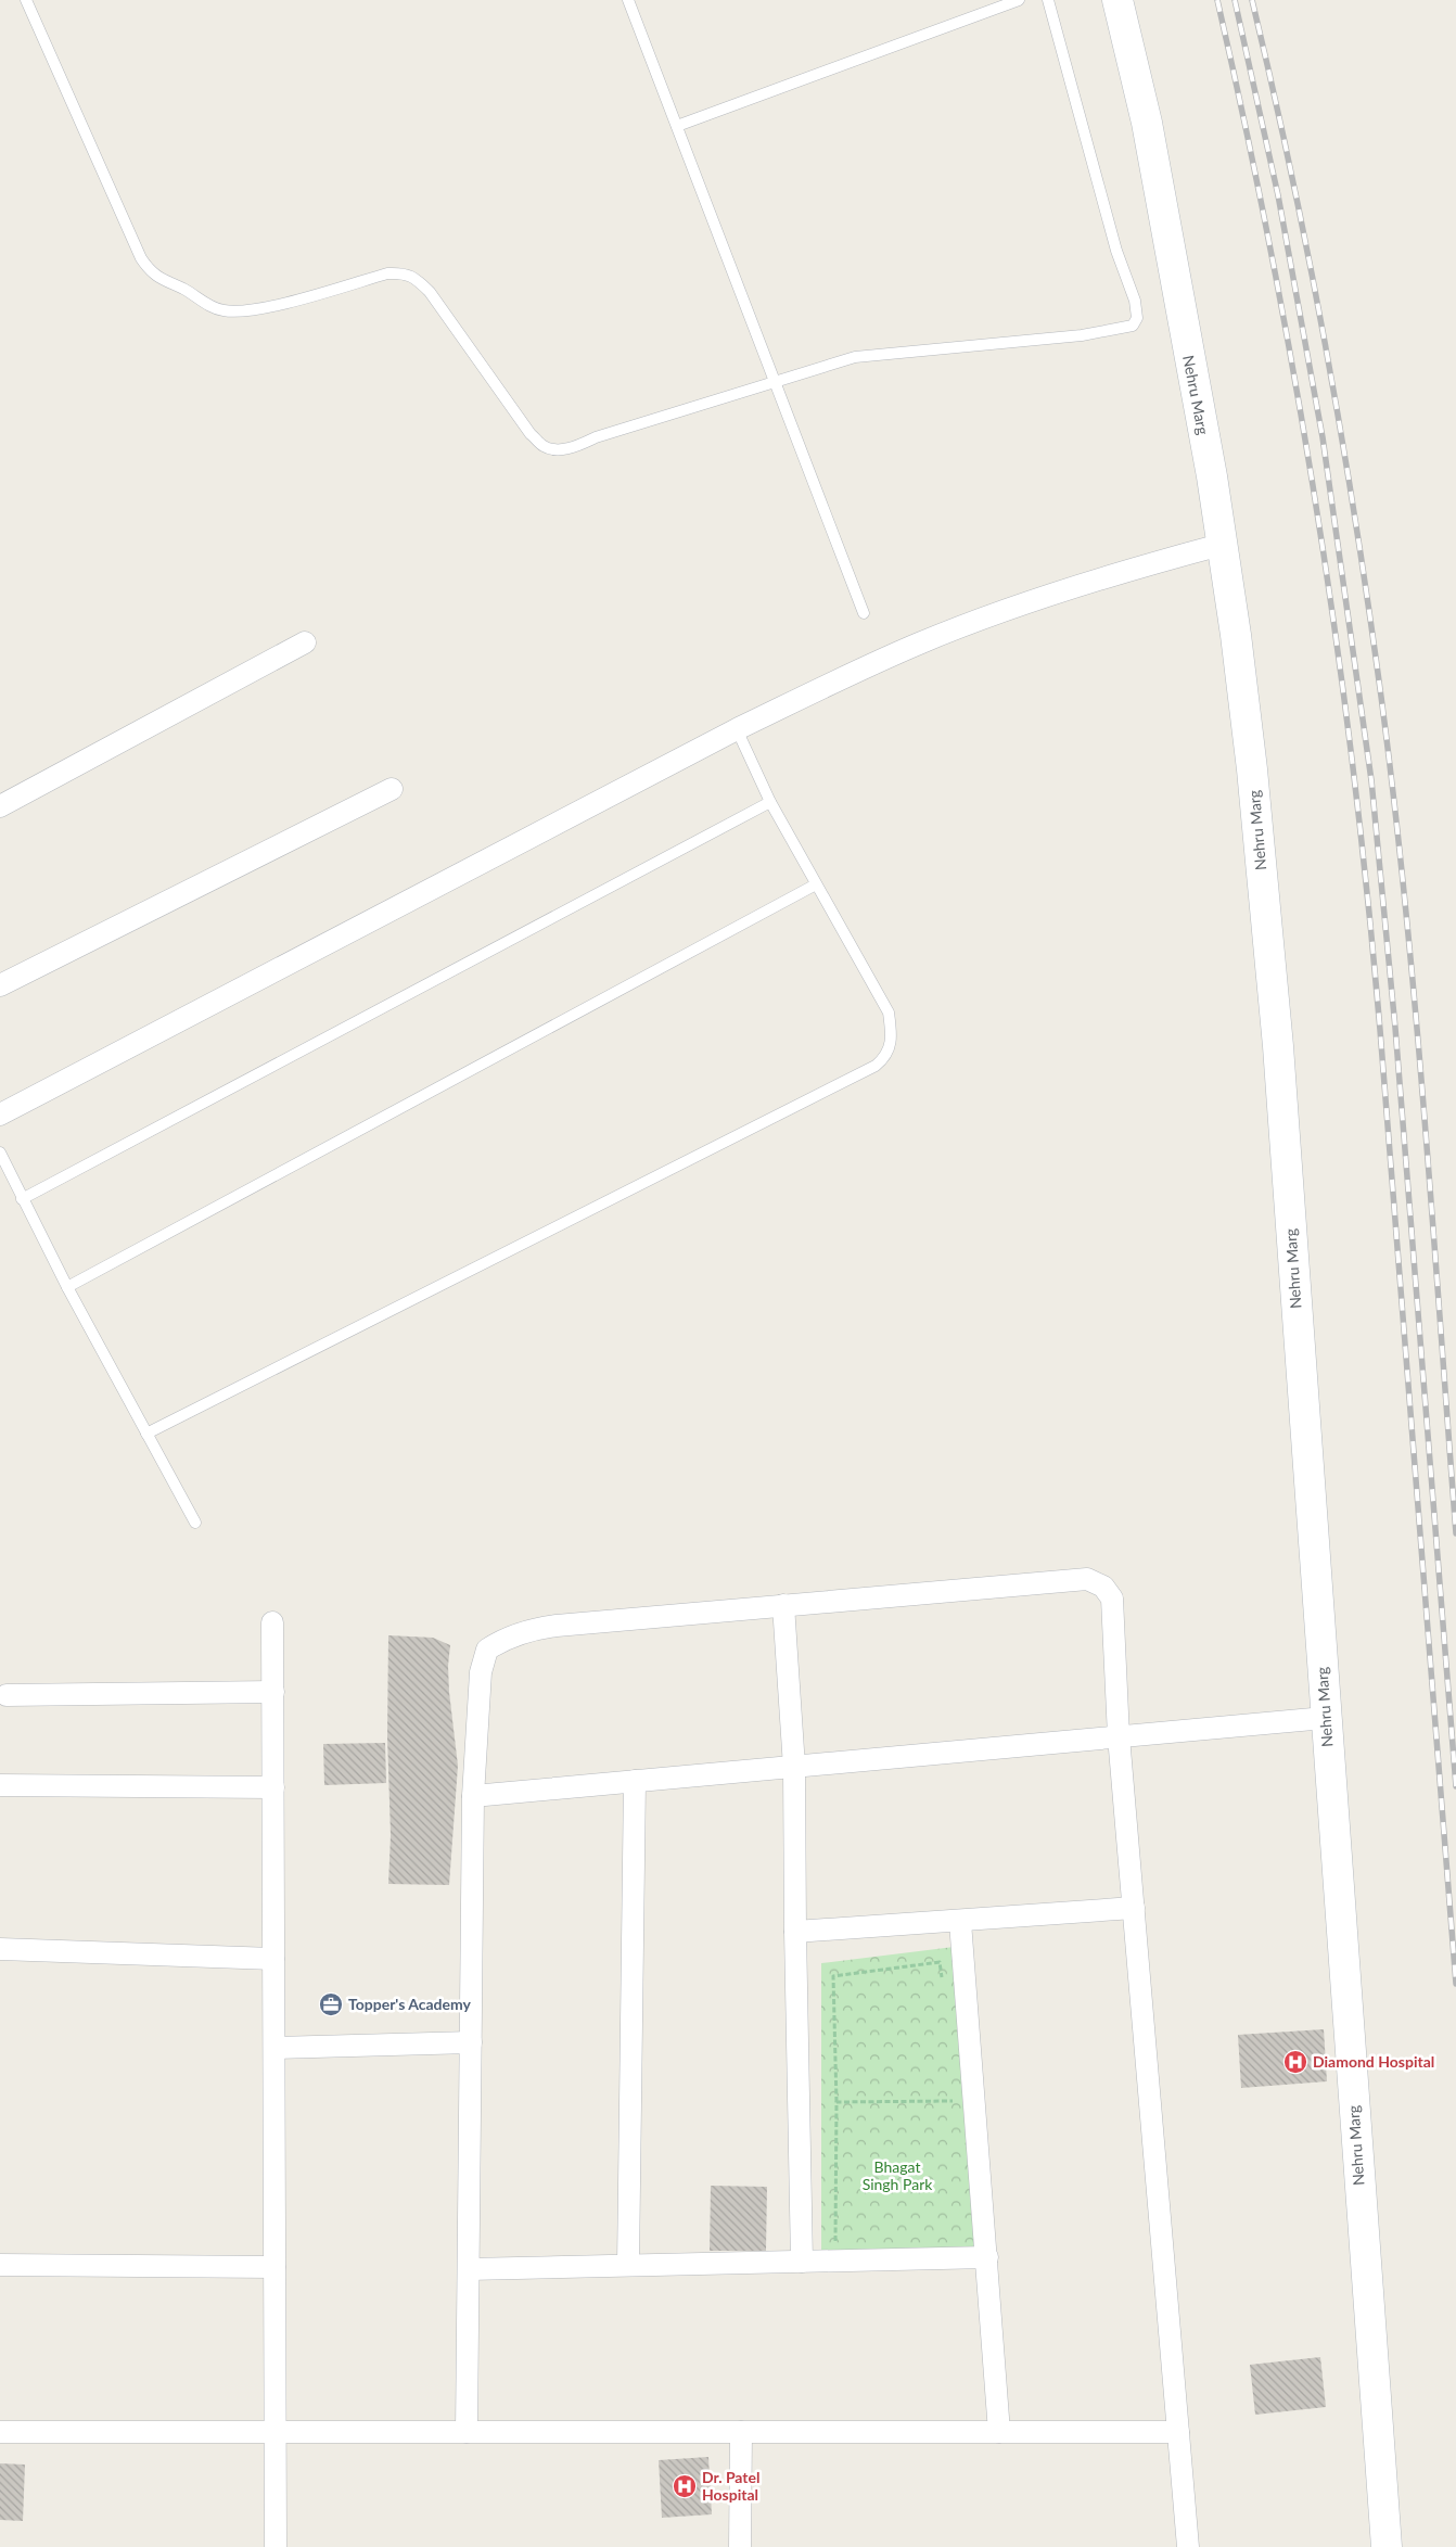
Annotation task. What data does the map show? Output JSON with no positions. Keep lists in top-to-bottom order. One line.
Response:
{"streets":{"street":["Nehru Marg"]},"parks":["Bhagat Singh Park"],"places":{"office":["Topper's Academy"],"hospital":["Diamond Hospital","Dr. Patel Hospital"]}}
